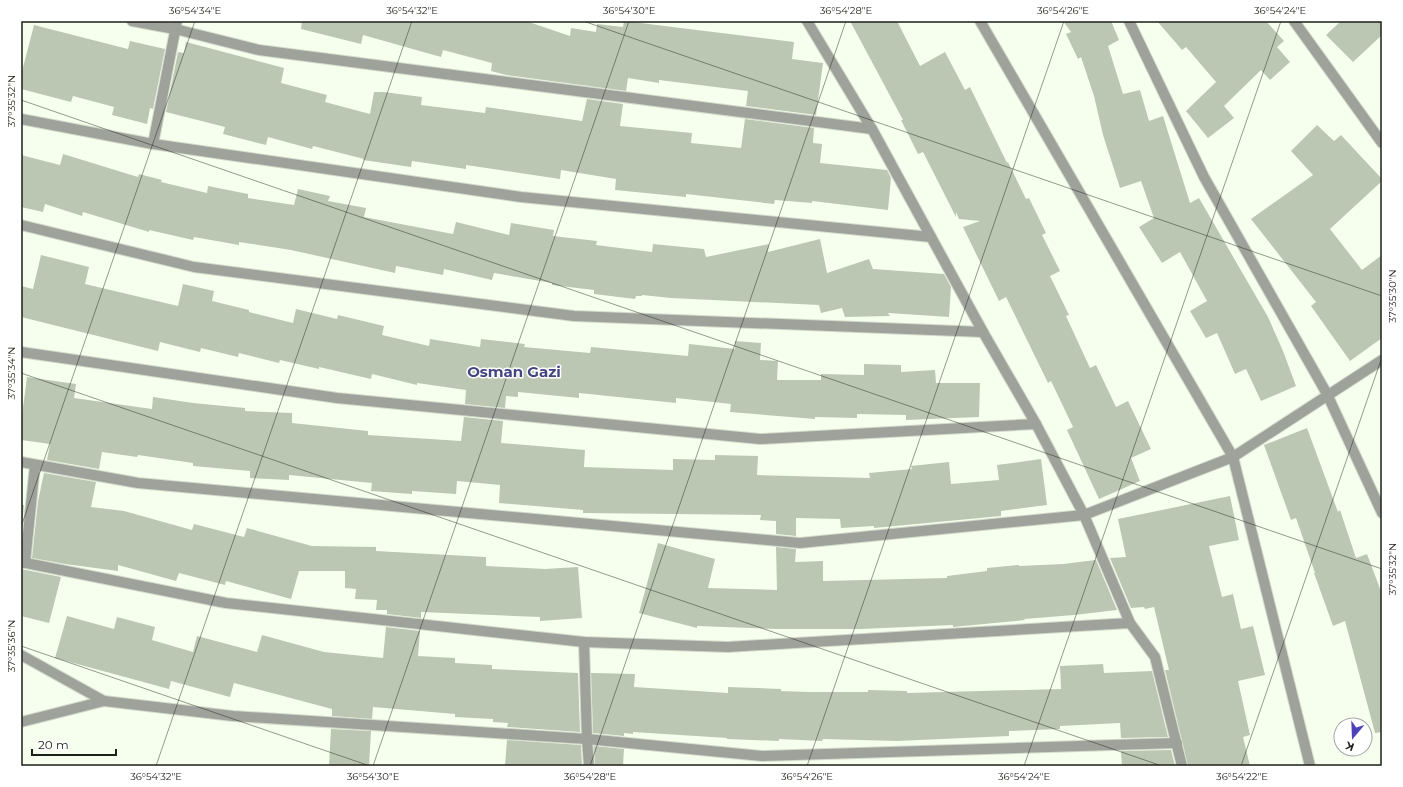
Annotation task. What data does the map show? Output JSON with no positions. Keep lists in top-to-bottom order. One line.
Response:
{"districts":["Osman Gazi"],"scale_bar":"20 m","north":"bottom","coordinates":["36°54'34\"E","36°54'32\"E","36°54'30\"E","36°54'28\"E","36°54'26\"E","36°54'24\"E","37°35'32\"N","37°35'30\"N","37°35'34\"N","37°35'36\"N","36°54'22\"E"]}
